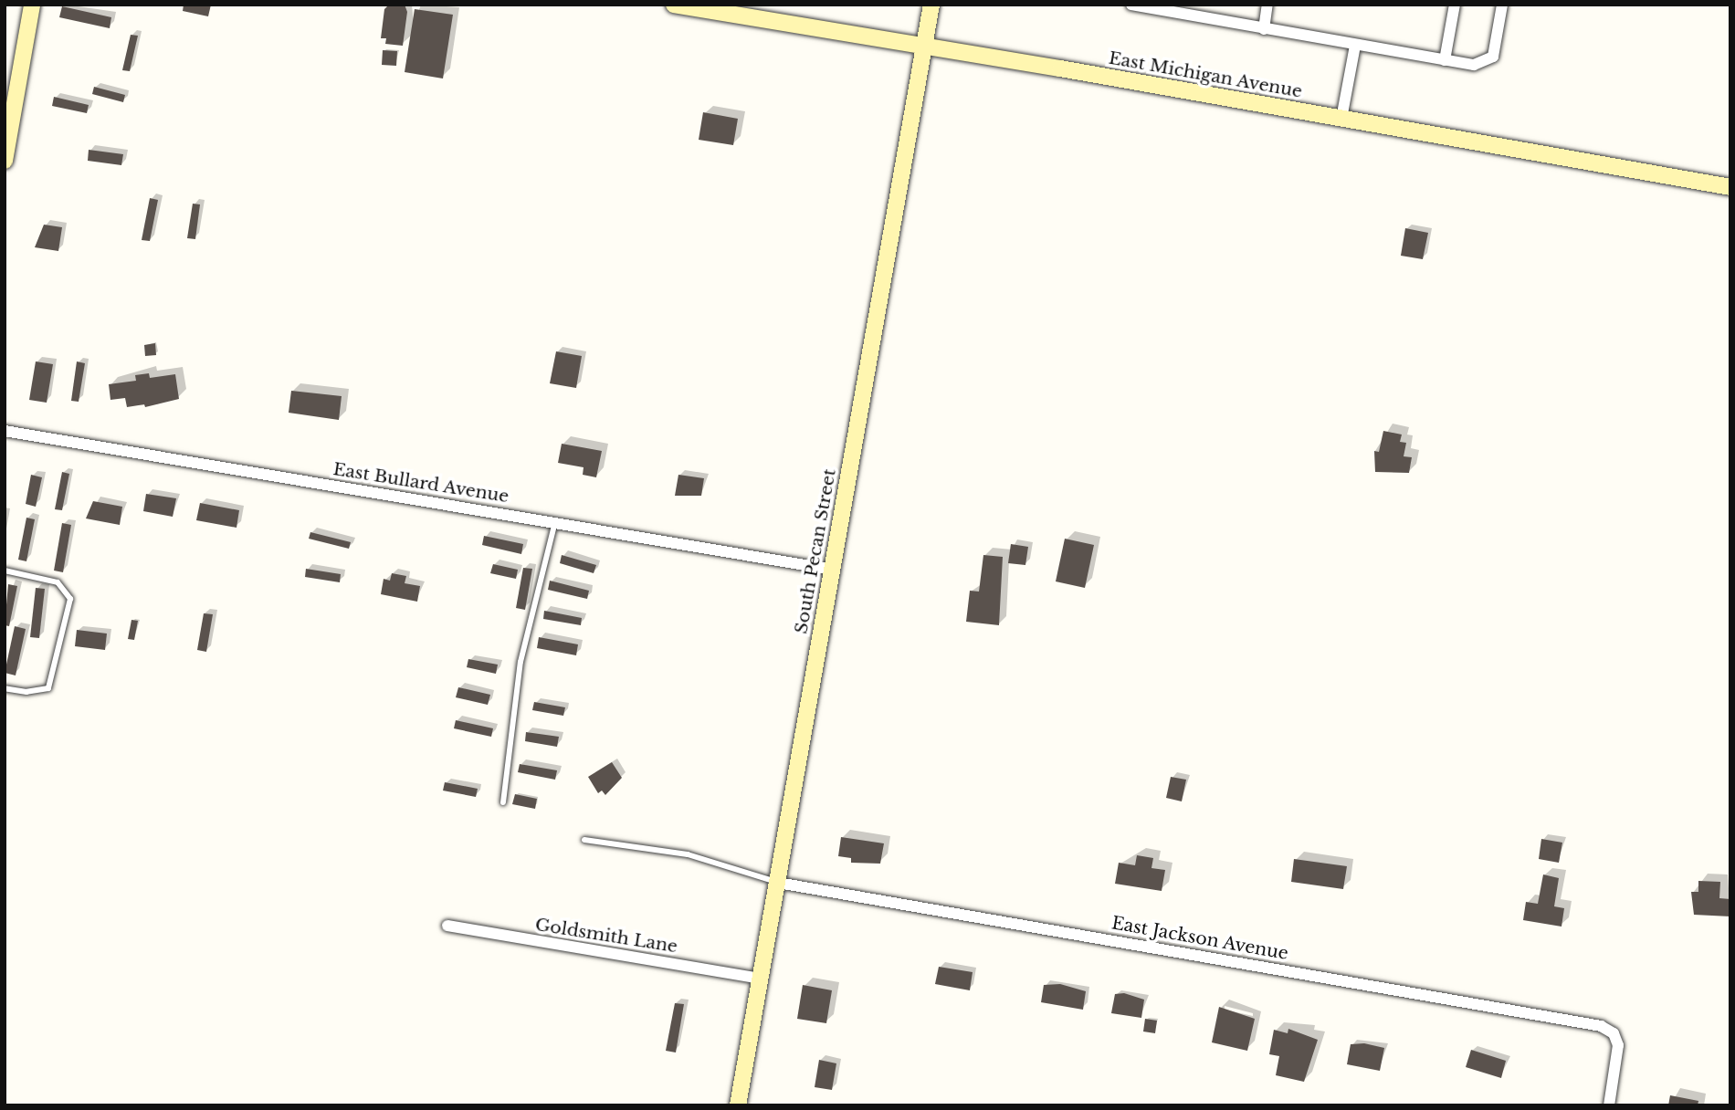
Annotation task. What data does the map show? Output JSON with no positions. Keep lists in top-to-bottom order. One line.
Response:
{"streets":{"street":["East Michigan Avenue","East Bullard Avenue","South Pecan Street","Goldsmith Lane","East Jackson Avenue"]},"crossings":[["East Michigan Avenue","South Pecan Street"],["East Bullard Avenue","South Pecan Street"],["South Pecan Street","Goldsmith Lane"],["South Pecan Street","East Jackson Avenue"]]}
